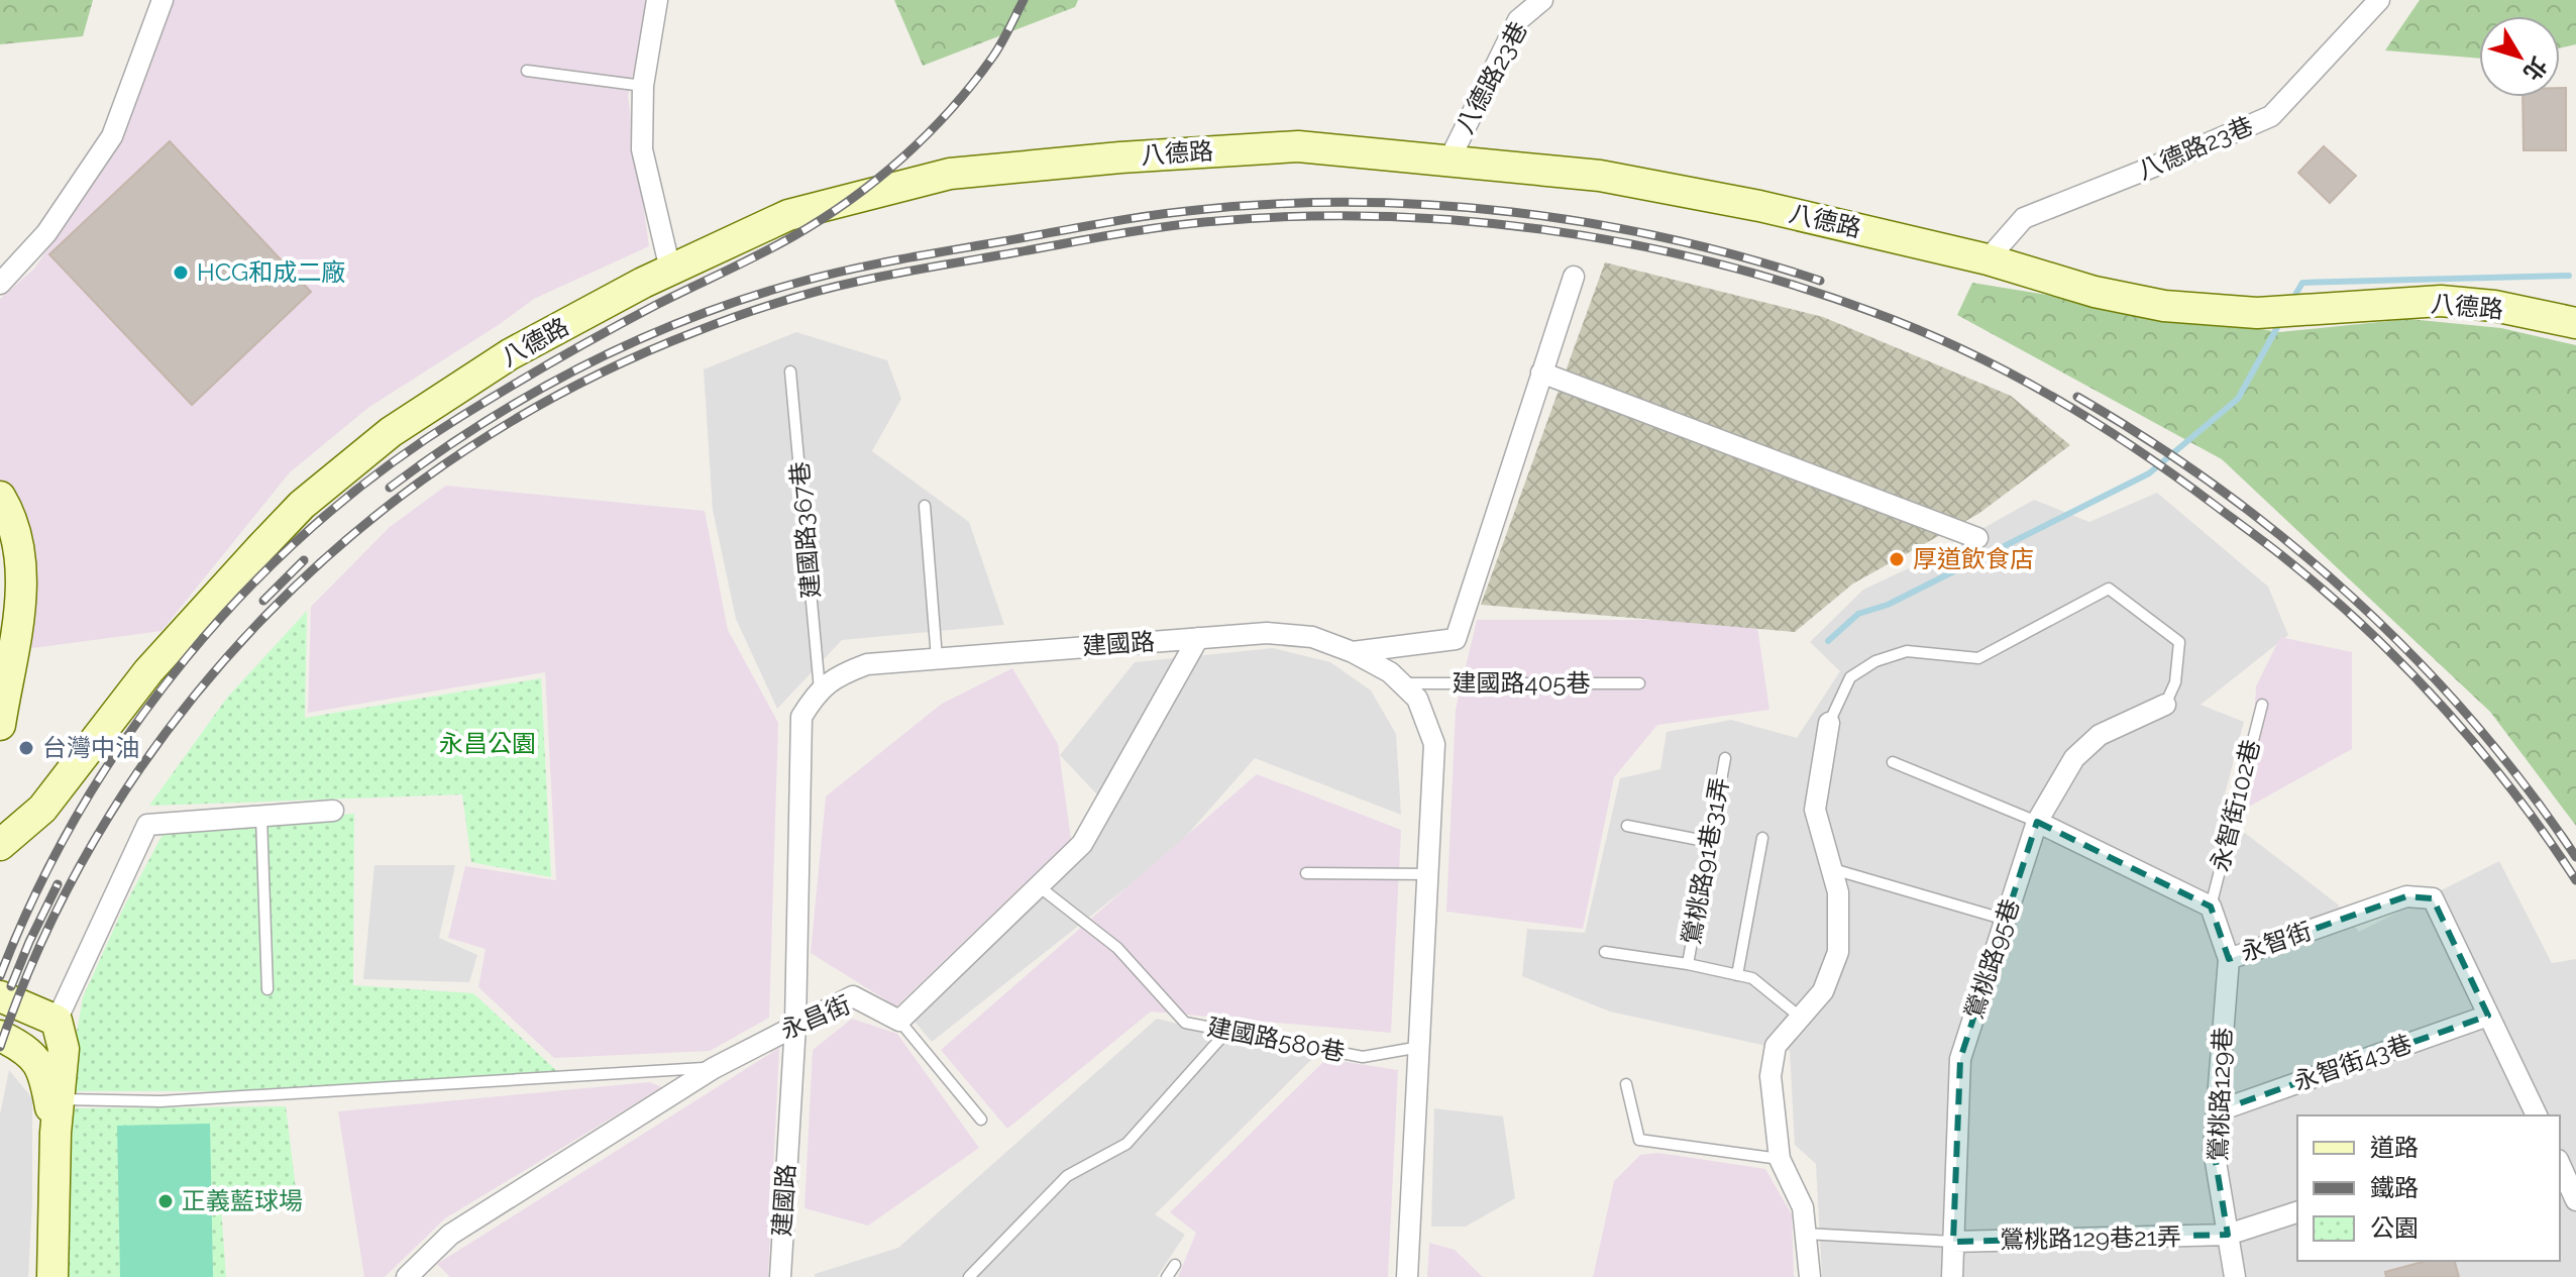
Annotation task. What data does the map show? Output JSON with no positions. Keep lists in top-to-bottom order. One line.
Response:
{"streets":{"main road":["八德路"],"street":["八德路23巷","建國路","永智街","鶯桃路95巷","永昌街","永智街43巷","鶯桃路129巷","鶯桃路129巷21弄"],"lane":["建國路367巷","建國路405巷","永智街102巷","鶯桃路91巷31弄","建國路580巷"]},"crossings":[["八德路23巷","八德路"],["建國路367巷","建國路"],["建國路","建國路405巷"],["建國路","永昌街"],["建國路","建國路580巷"],["永智街102巷","永智街"],["永智街","永智街43巷"],["永智街","鶯桃路129巷"],["鶯桃路95巷","鶯桃路129巷21弄"],["永智街43巷","鶯桃路129巷"],["鶯桃路129巷","鶯桃路129巷21弄"]],"parks":["永昌公園"],"places":["HCG和成二廠","厚道飲食店","台灣中油","正義藍球場"],"legend":["道路","鐵路","公園"],"north":"bottom right"}
